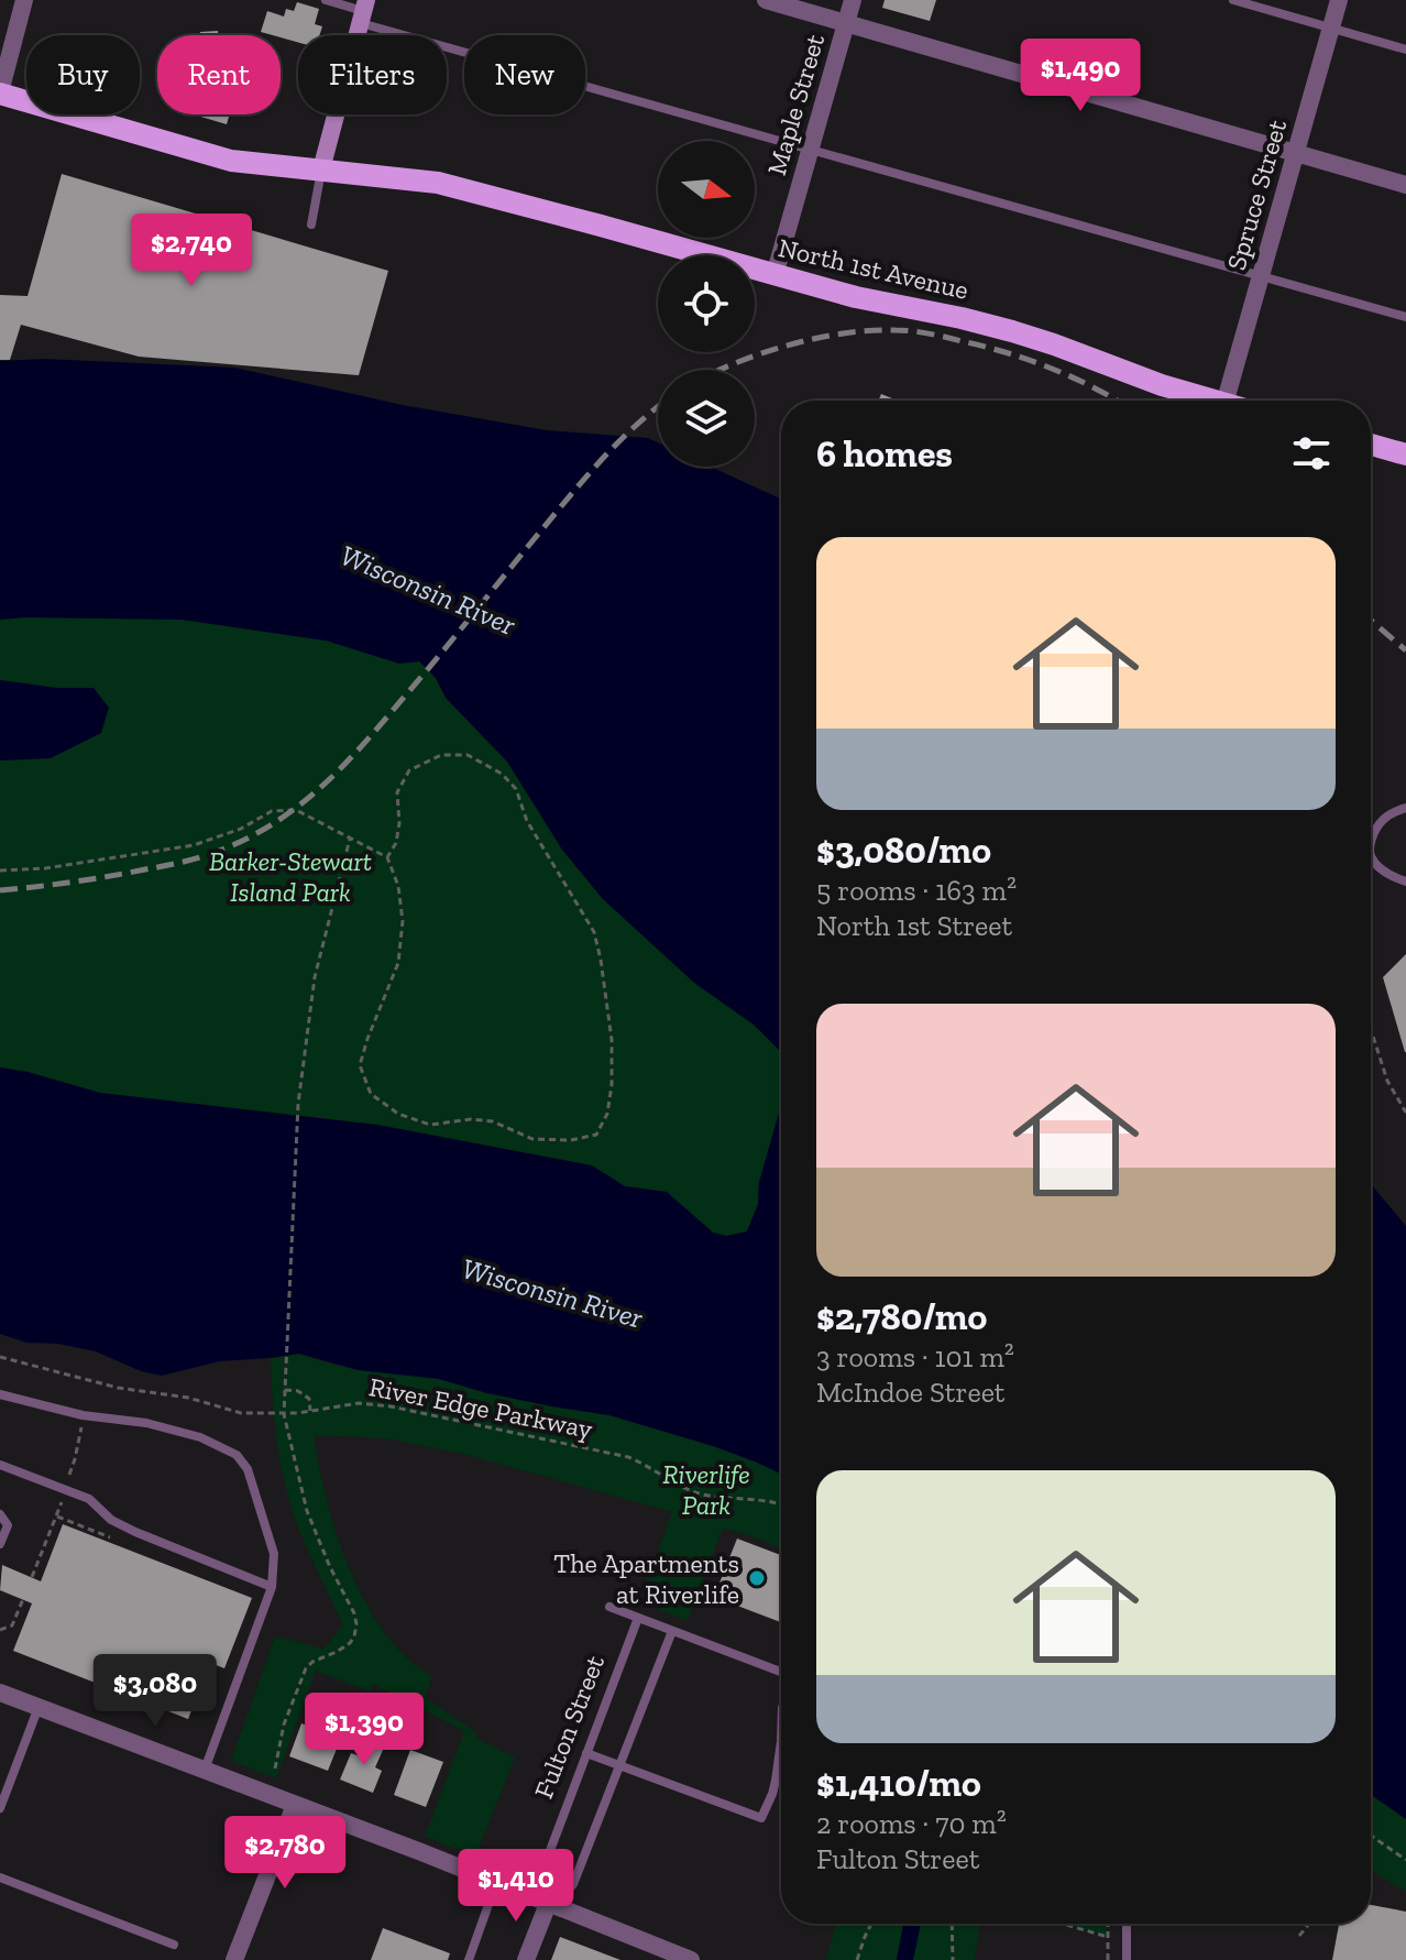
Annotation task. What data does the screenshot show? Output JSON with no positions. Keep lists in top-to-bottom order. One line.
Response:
{"streets":{"main road":["North 1st Avenue"],"street":["Maple Street","Spruce Street","Fulton Street"],"path":["River Edge Parkway"]},"crossings":[["Maple Street","North 1st Avenue"]],"water":["Wisconsin River"],"parks":["Barker-Stewart Island Park","Riverlife Park"],"places":["The Apartments at Riverlife"],"north":"right","page":{"chip":["Buy","Rent","Filters","New"],"price":["$1,490","$2,740","$3,080","$1,390","$2,780","$1,410"],"heading":"6 homes","list":[{"name":"$3,080/mo","note":"5 rooms · 163 m² · North 1st Street"},{"name":"$2,780/mo","note":"3 rooms · 101 m² · McIndoe Street"},{"name":"$1,410/mo","note":"2 rooms · 70 m² · Fulton Street"}]}}
